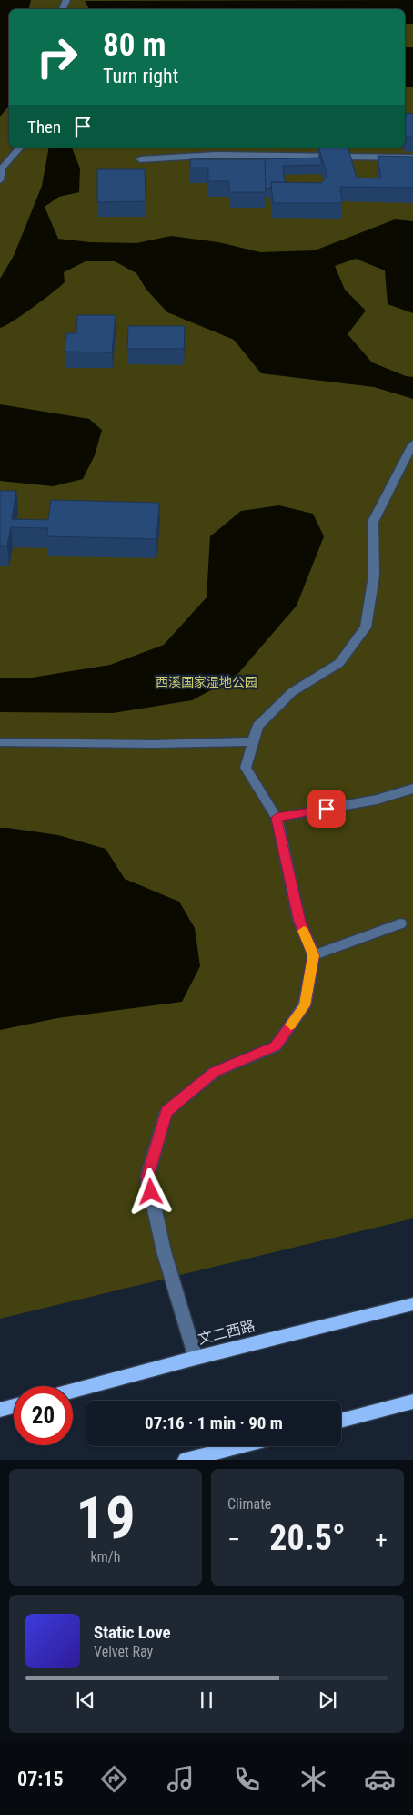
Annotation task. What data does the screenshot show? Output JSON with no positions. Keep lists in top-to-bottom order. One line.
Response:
{"streets":{"main road":["文二西路"]},"parks":["西溪国家湿地公园"],"page":{"turn":["80 m","Turn right"],"then":"Then","limit":"20","trip":"07:16 · 1 min · 90 m","tile":[["19","km/h"],"Climate"],"heat":["−","20.5°","+"],"song":["Static Love","Velvet Ray"],"tabs":"07:15"}}
